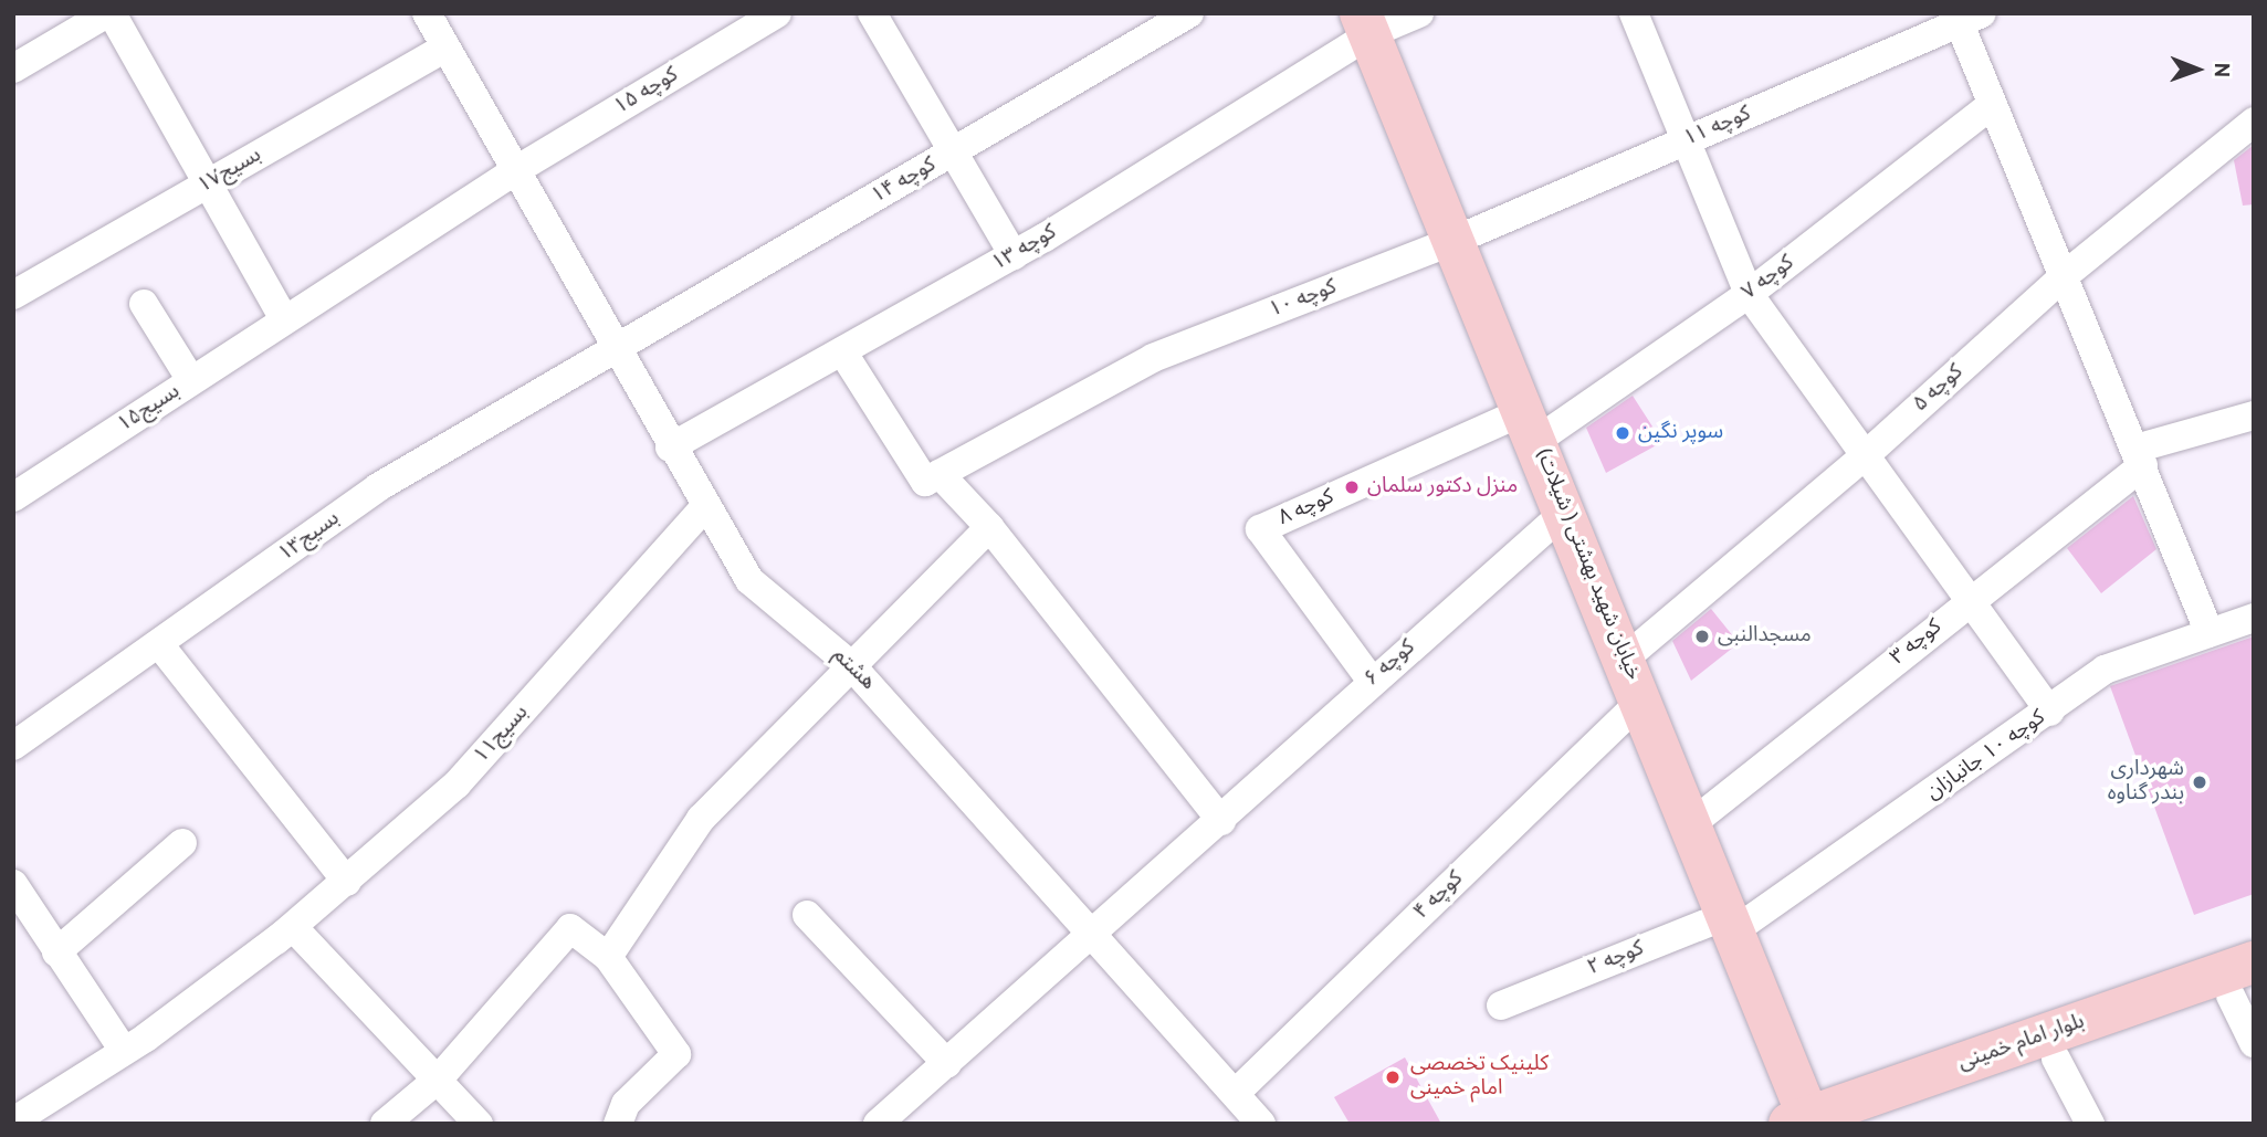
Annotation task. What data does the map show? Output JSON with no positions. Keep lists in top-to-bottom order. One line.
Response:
{"streets":{"street":["کوچه ۱۵","کوچه ۱۱","بسیج۱۷","کوچه ۱۴","کوچه ۱۳","کوچه ۷","کوچه ۱۰","کوچه ۵","بسیج۱۵","کوچه ۸","بسیج۱۳","خیابان شهید بهشتی ( شیلات)","کوچه ۳","کوچه ۶","هشتم","بسیج۱۱","کوچه ۱۰ جانبازان","کوچه ۴","کوچه ۲","بلوار امام خمینی"]},"crossings":[["کوچه ۱۵","بسیج۱۵"],["کوچه ۱۵","هشتم"],["کوچه ۱۱","کوچه ۱۰"],["کوچه ۱۱","خیابان شهید بهشتی ( شیلات)"],["بسیج۱۷","هشتم"],["کوچه ۱۴","بسیج۱۳"],["کوچه ۱۴","هشتم"],["کوچه ۱۳","خیابان شهید بهشتی ( شیلات)"],["کوچه ۱۳","هشتم"],["کوچه ۷","کوچه ۸"],["کوچه ۷","خیابان شهید بهشتی ( شیلات)"],["کوچه ۱۰","خیابان شهید بهشتی ( شیلات)"],["کوچه ۵","خیابان شهید بهشتی ( شیلات)"],["کوچه ۸","خیابان شهید بهشتی ( شیلات)"],["کوچه ۸","کوچه ۶"],["بسیج۱۳","هشتم"],["خیابان شهید بهشتی ( شیلات)","کوچه ۳"],["خیابان شهید بهشتی ( شیلات)","کوچه ۶"],["خیابان شهید بهشتی ( شیلات)","کوچه ۱۰ جانبازان"],["خیابان شهید بهشتی ( شیلات)","کوچه ۴"],["خیابان شهید بهشتی ( شیلات)","کوچه ۲"],["خیابان شهید بهشتی ( شیلات)","بلوار امام خمینی"],["کوچه ۶","هشتم"],["هشتم","بسیج۱۱"],["هشتم","کوچه ۴"],["کوچه ۱۰ جانبازان","کوچه ۲"]],"places":["سوپر نگین","منزل دکتور سلمان","مسجدالنبی","شهرداری بندر گناوه","کلینیک تخصصی امام خمینی"],"north":"right"}
